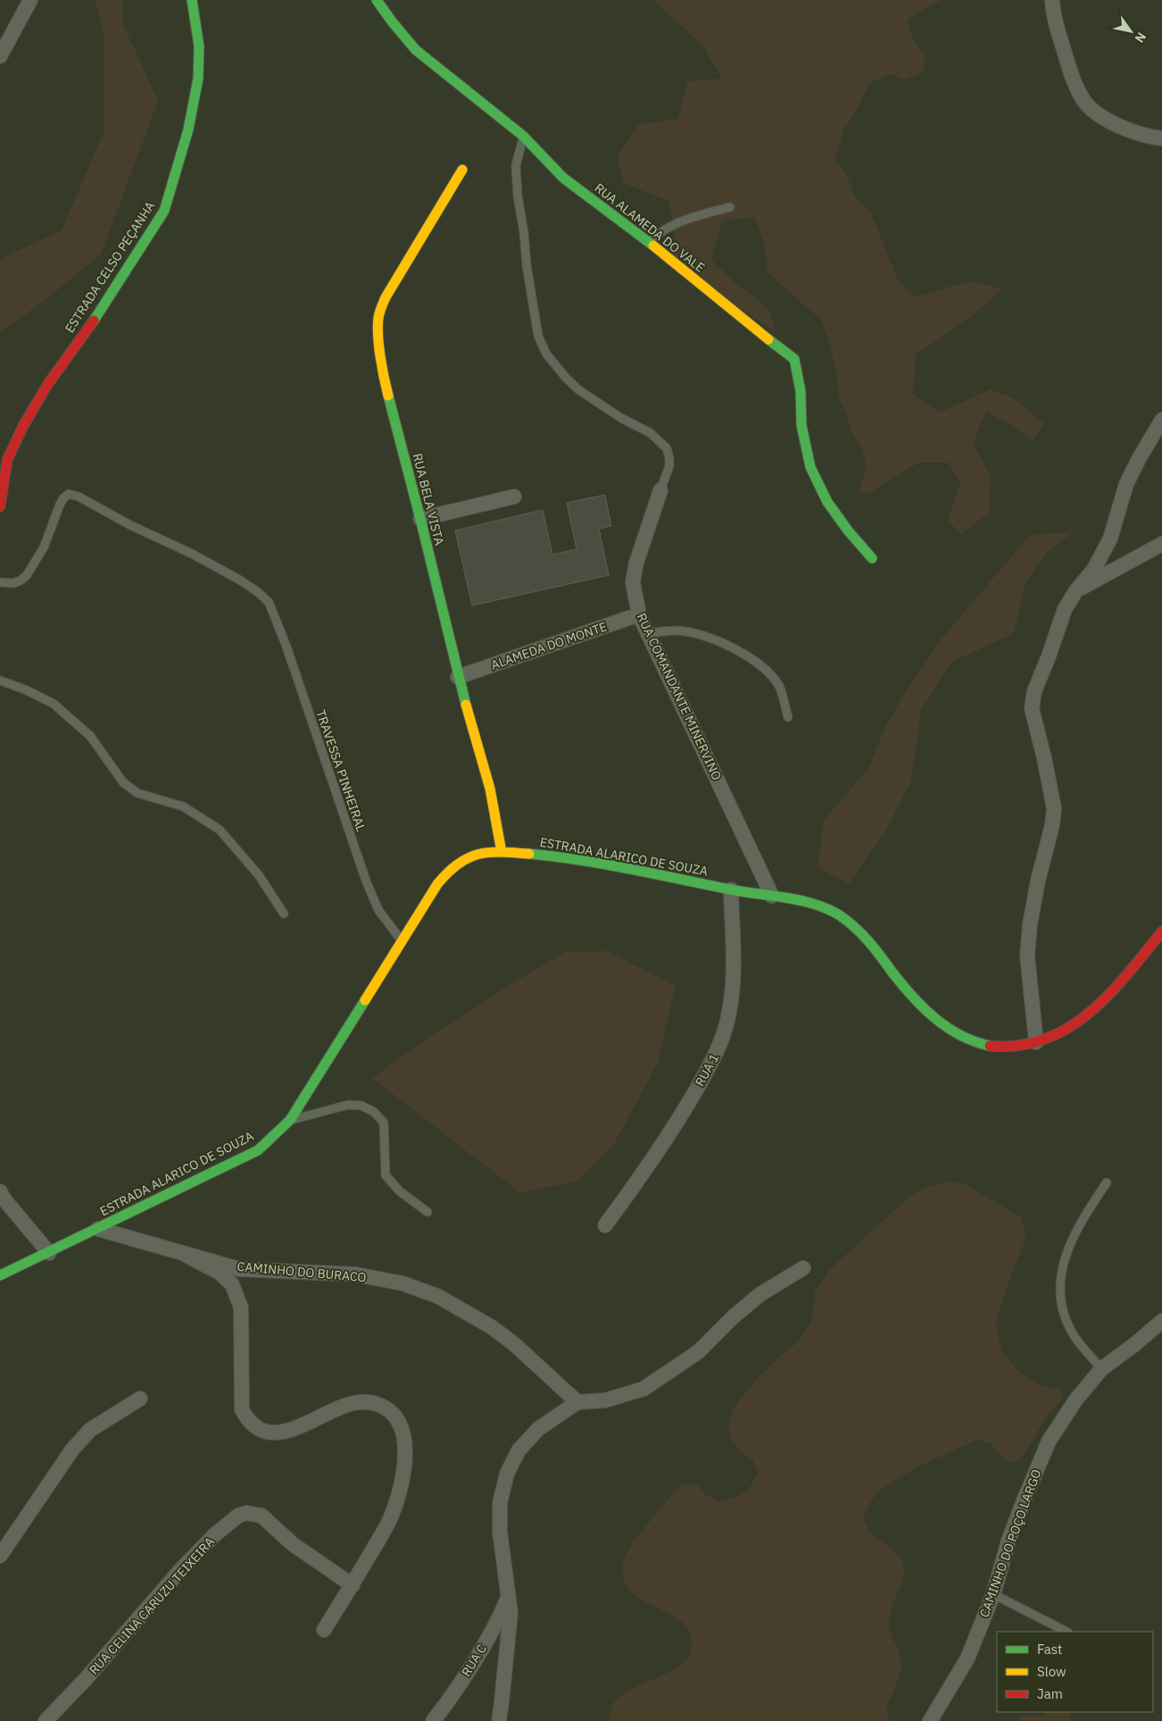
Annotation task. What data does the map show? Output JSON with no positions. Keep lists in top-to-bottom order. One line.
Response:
{"streets":{"main road":["RUA ALAMEDA DO VALE","ESTRADA CELSO PEÇANHA","RUA BELA VISTA","ESTRADA ALARICO DE SOUZA"],"street":["ALAMEDA DO MONTE","RUA COMANDANTE MINERVINO","RUA 1","CAMINHO DO BURACO","CAMINHO DO POÇO LARGO","RUA CELINA CARUZU TEIXEIRA","RUA C"],"lane":["TRAVESSA PINHEIRAL"]},"crossings":[["RUA BELA VISTA","ALAMEDA DO MONTE"],["RUA BELA VISTA","ESTRADA ALARICO DE SOUZA"],["ALAMEDA DO MONTE","RUA COMANDANTE MINERVINO"],["RUA COMANDANTE MINERVINO","ESTRADA ALARICO DE SOUZA"],["TRAVESSA PINHEIRAL","ESTRADA ALARICO DE SOUZA"],["ESTRADA ALARICO DE SOUZA","RUA 1"],["ESTRADA ALARICO DE SOUZA","CAMINHO DO BURACO"]],"legend":["Fast","Slow","Jam"],"north":"bottom right"}
